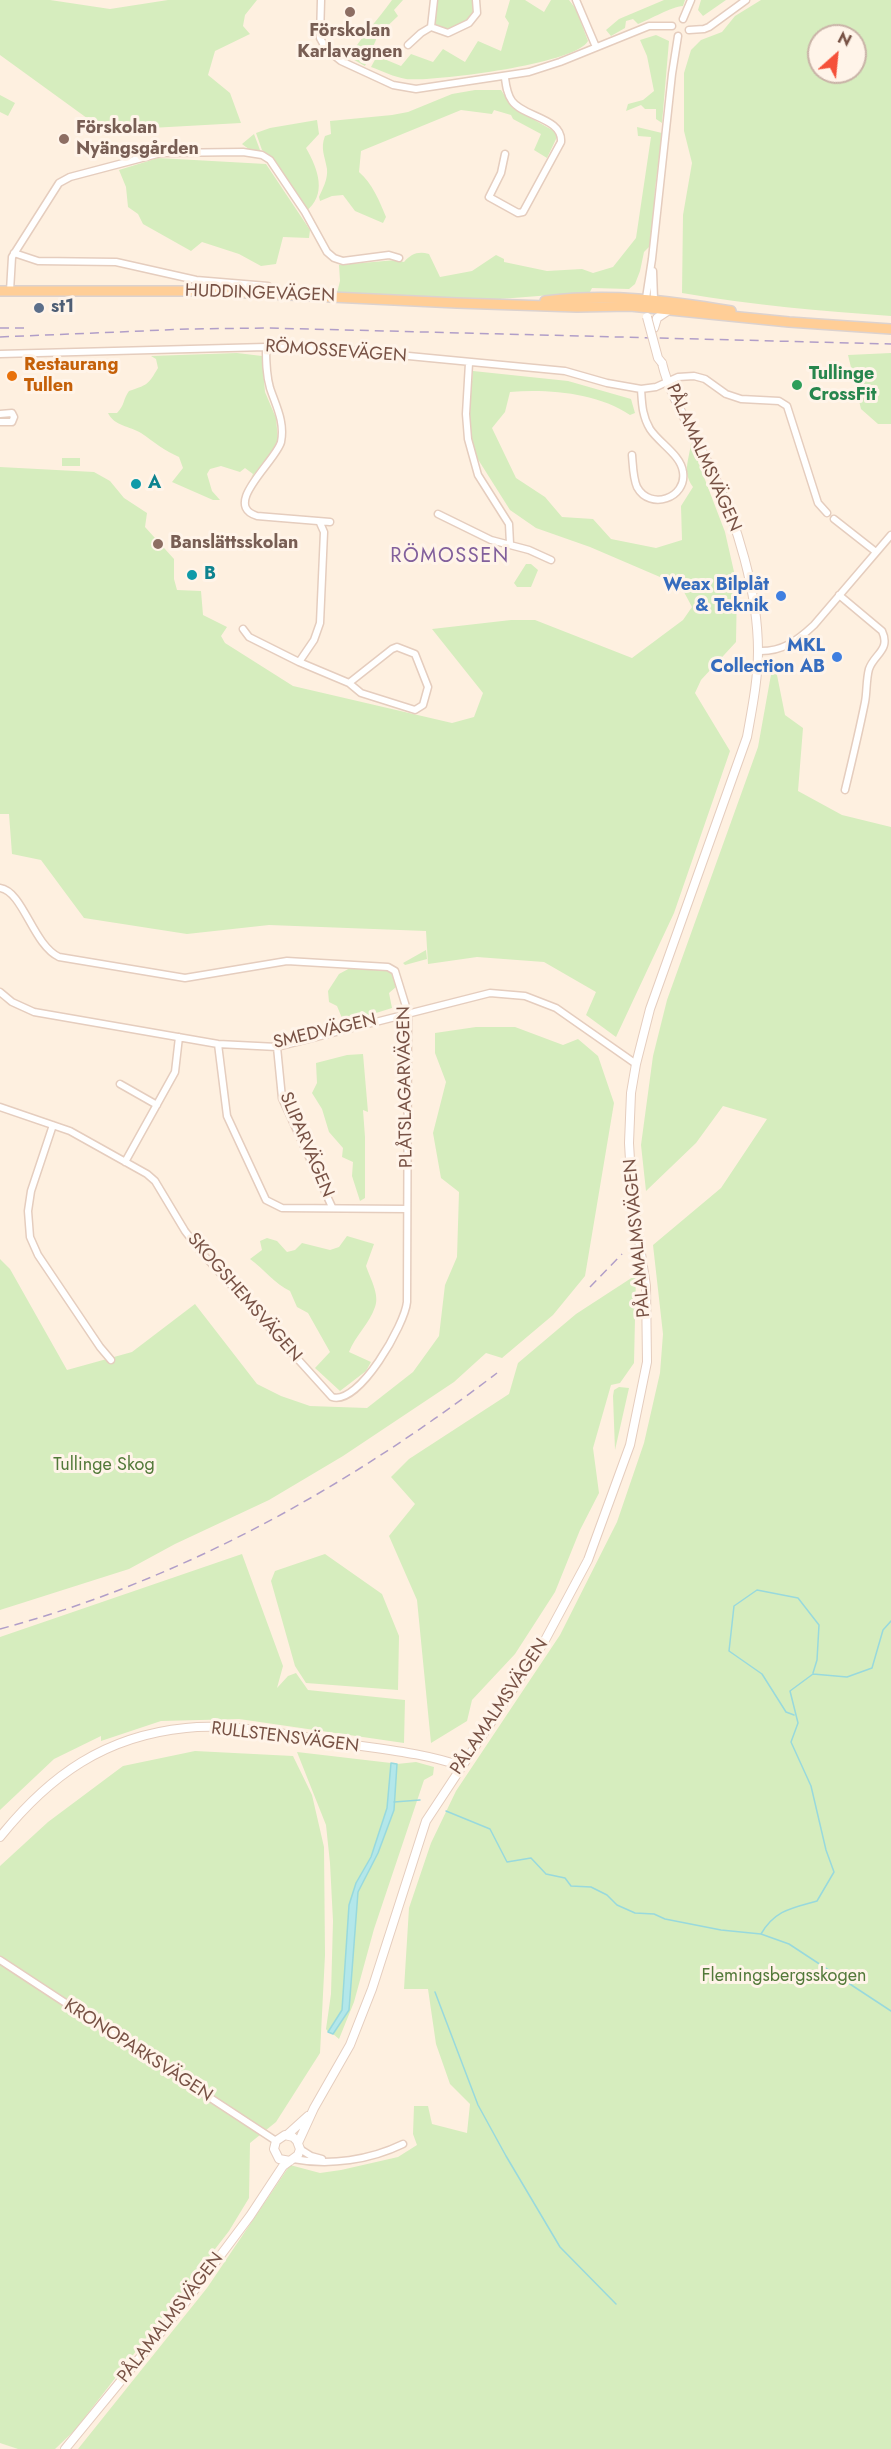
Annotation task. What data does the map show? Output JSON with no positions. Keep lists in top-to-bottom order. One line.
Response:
{"streets":{"main road":["HUDDINGEVÄGEN"],"street":["RÖMOSSEVÄGEN","PÅLAMALMSVÄGEN","SMEDVÄGEN","PLÅTSLAGARVÄGEN","SLIPARVÄGEN","SKOGSHEMSVÄGEN","RULLSTENSVÄGEN","KRONOPARKSVÄGEN"]},"crossings":[["HUDDINGEVÄGEN","PÅLAMALMSVÄGEN"],["RÖMOSSEVÄGEN","PÅLAMALMSVÄGEN"],["PÅLAMALMSVÄGEN","SMEDVÄGEN"],["PÅLAMALMSVÄGEN","RULLSTENSVÄGEN"],["PÅLAMALMSVÄGEN","KRONOPARKSVÄGEN"],["SMEDVÄGEN","PLÅTSLAGARVÄGEN"],["SMEDVÄGEN","SLIPARVÄGEN"],["PLÅTSLAGARVÄGEN","SKOGSHEMSVÄGEN"]],"districts":["RÖMOSSEN"],"parks":["Tullinge Skog","Flemingsbergsskogen"],"places":["Förskolan Karlavagnen","Förskolan Nyängsgården","st1","Restaurang Tullen","Tullinge CrossFit","A","Banslättsskolan","B","Weax Bilplåt & Teknik","MKL Collection AB"],"north":"top right"}
